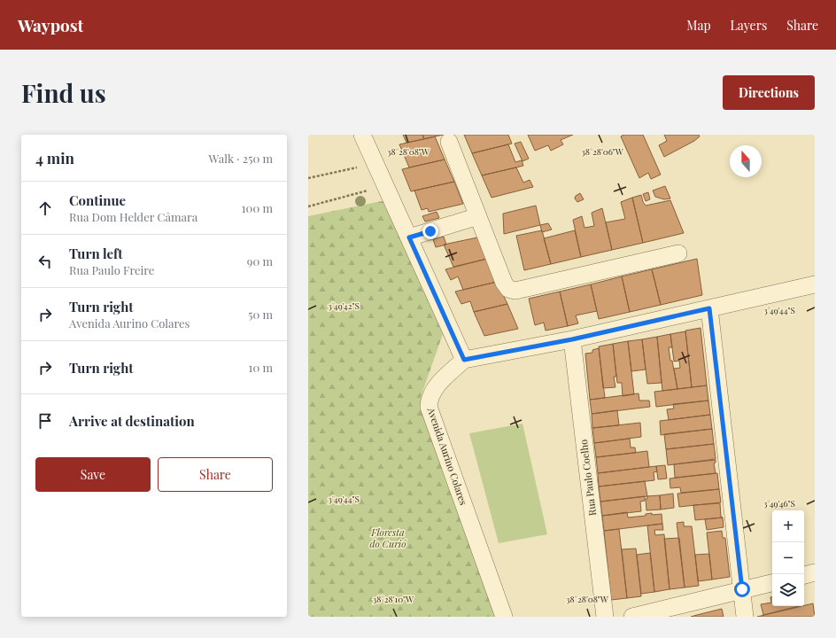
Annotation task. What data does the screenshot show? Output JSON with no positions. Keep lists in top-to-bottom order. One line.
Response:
{"streets":{"street":["Avenida Aurino Colares","Rua Paulo Coelho"]},"parks":["Floresta do Curió"],"north":"top","page":{"header":"Waypost","nav":["Map","Layers","Share"],"buttons":["Directions",["Save","Share"]],"title":"Find us","heading":["4 min","Walk · 250 m"],"list":[["Continue","Rua Dom Helder Câmara","100 m"],["Turn left","Rua Paulo Freire","90 m"],["Turn right","Avenida Aurino Colares","50 m"],["Turn right","10 m"],"Arrive at destination"],"map_buttons":["+","−"]},"coordinates":["38°28'08\"W","38°28'06\"W","3°49'42\"S","3°49'44\"S","3°49'46\"S","38°28'10\"W"]}
